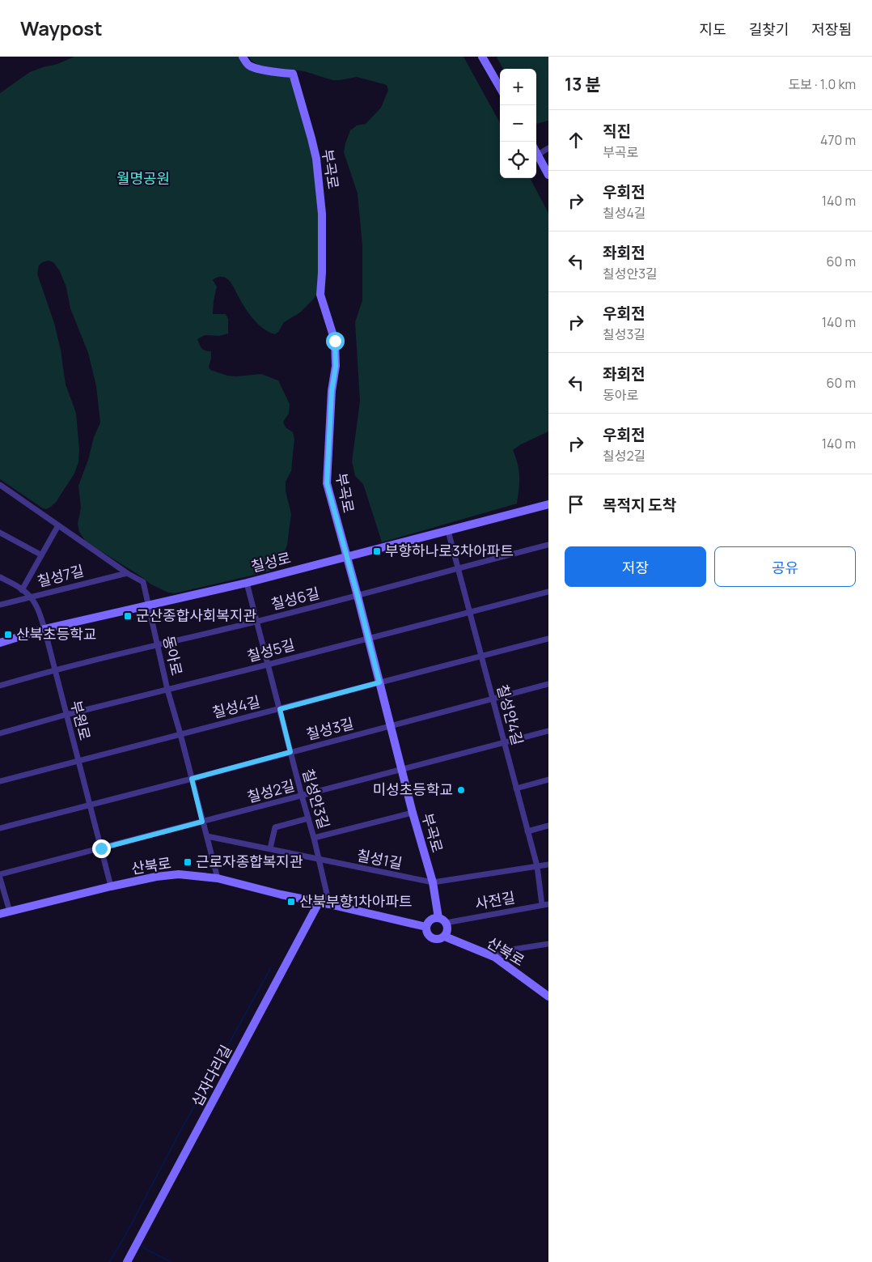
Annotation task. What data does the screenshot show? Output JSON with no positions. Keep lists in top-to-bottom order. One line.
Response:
{"streets":{"street":["부곡로","칠성로","칠성7길","칠성6길","칠성5길","동아로","칠성4길","칠성안4길","부원로","칠성3길","칠성2길","칠성안3길","칠성1길","산북로","사전길","십자다리길"]},"crossings":[["부곡로","칠성로"],["부곡로","칠성6길"],["부곡로","칠성5길"],["부곡로","칠성4길"],["부곡로","칠성3길"],["부곡로","칠성2길"],["부곡로","칠성1길"],["부곡로","산북로"],["부곡로","사전길"],["칠성로","동아로"],["칠성로","칠성안4길"],["칠성로","부원로"],["칠성로","칠성안3길"],["칠성7길","동아로"],["칠성7길","부원로"],["칠성6길","동아로"],["칠성6길","칠성안4길"],["칠성6길","부원로"],["칠성6길","칠성안3길"],["칠성5길","동아로"],["칠성5길","칠성안4길"],["칠성5길","부원로"],["칠성5길","칠성안3길"],["동아로","칠성4길"],["동아로","칠성3길"],["동아로","칠성2길"],["동아로","칠성1길"],["동아로","산북로"],["칠성4길","칠성안4길"],["칠성4길","부원로"],["칠성4길","칠성안3길"],["칠성안4길","칠성3길"],["칠성안4길","칠성2길"],["칠성안4길","칠성1길"],["칠성안4길","사전길"],["부원로","칠성3길"],["부원로","칠성2길"],["부원로","산북로"],["칠성3길","칠성안3길"],["칠성2길","칠성안3길"],["칠성안3길","칠성1길"],["칠성안3길","산북로"],["산북로","사전길"],["산북로","십자다리길"]],"parks":["월명공원"],"places":{"transit":["부향하나로3차아파트","군산종합사회복지관","산북초등학교","근로자종합복지관","산북부향1차아파트"],"other":["미성초등학교"]},"page":{"header":"Waypost","nav":["지도","길찾기","저장됨"],"heading":["13 분","도보 · 1.0 km"],"map_buttons":["+","−"],"list":[["직진","부곡로","470 m"],["우회전","칠성4길","140 m"],["좌회전","칠성안3길","60 m"],["우회전","칠성3길","140 m"],["좌회전","동아로","60 m"],["우회전","칠성2길","140 m"],"목적지 도착"],"buttons":["저장","공유"]}}
